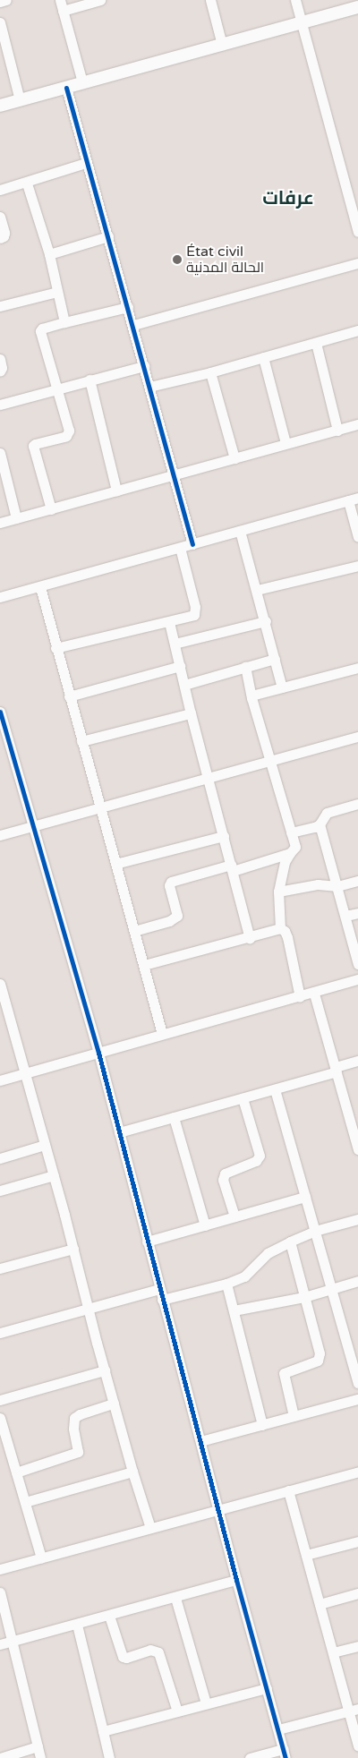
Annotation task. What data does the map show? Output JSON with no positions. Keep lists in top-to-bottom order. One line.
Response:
{"districts":["عرفات"],"places":["État civil الحالة المدنية"]}
